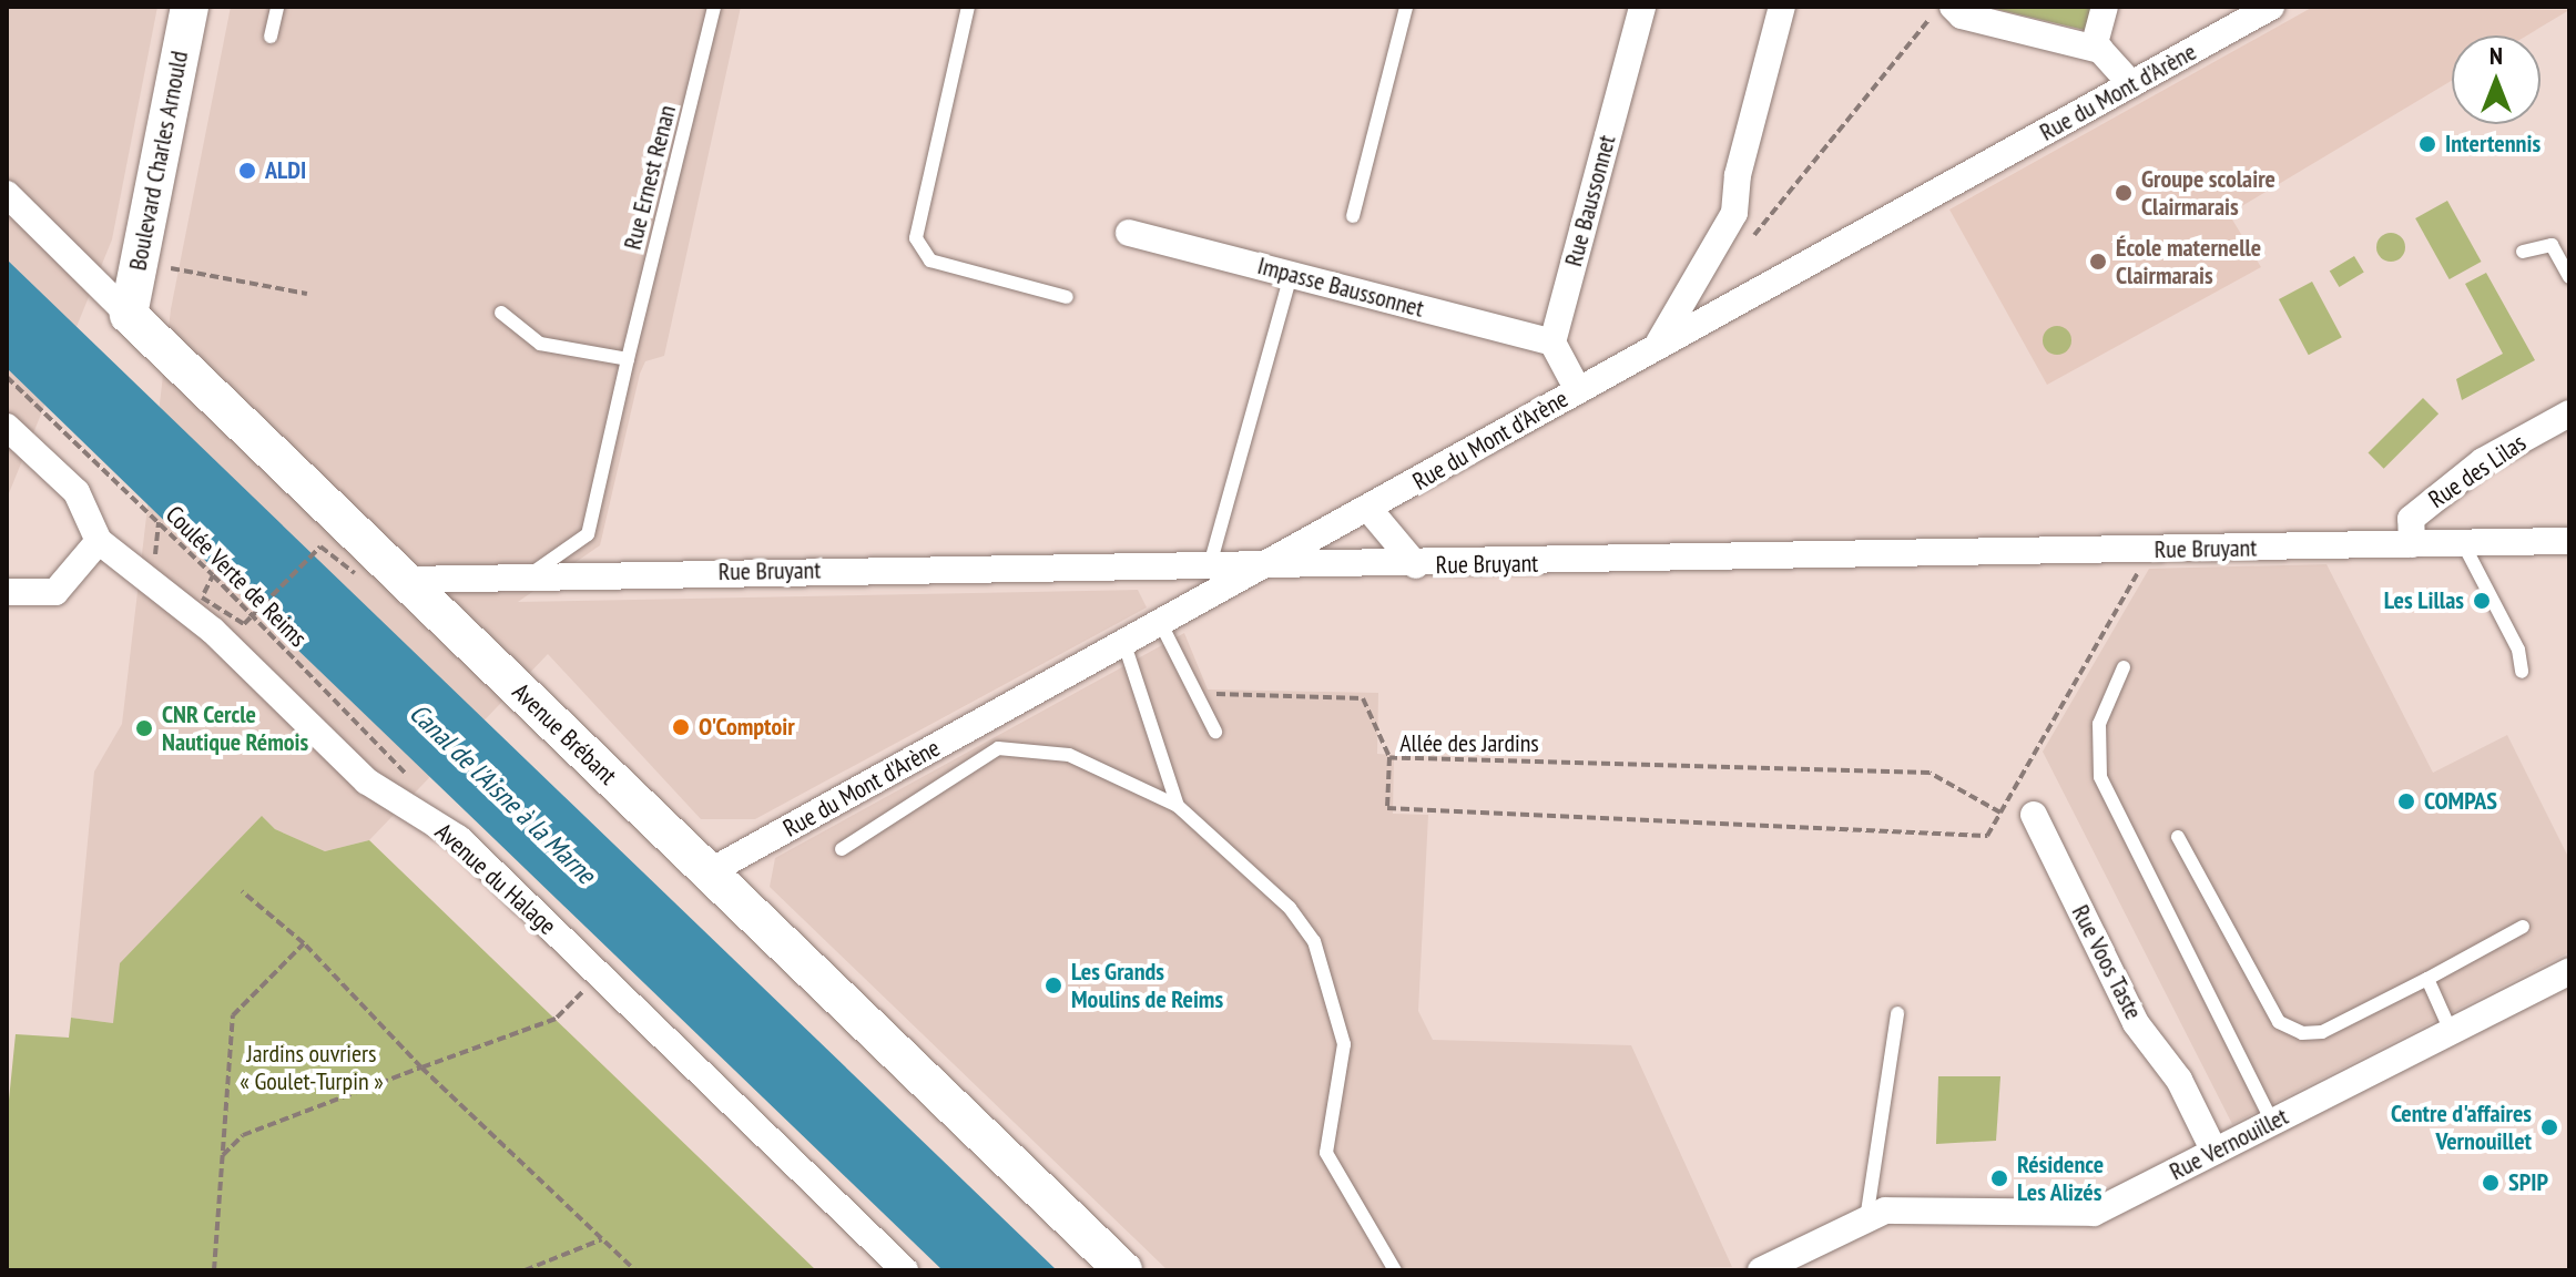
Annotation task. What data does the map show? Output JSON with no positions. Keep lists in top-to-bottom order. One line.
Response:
{"streets":{"main road":["Boulevard Charles Arnould","Avenue Brébant"],"street":["Rue du Mont d'Arène","Rue Baussonnet","Impasse Baussonnet","Rue des Lilas","Rue Bruyant","Avenue du Halage","Rue Voos Taste","Rue Vernouillet"],"lane":["Rue Ernest Renan"],"path":["Coulée Verte de Reims","Allée des Jardins"]},"crossings":[["Rue du Mont d'Arène","Rue Bruyant"],["Rue du Mont d'Arène","Avenue Brébant"],["Boulevard Charles Arnould","Avenue Brébant"],["Rue Ernest Renan","Rue Bruyant"],["Rue Baussonnet","Impasse Baussonnet"],["Rue des Lilas","Rue Bruyant"],["Rue Bruyant","Avenue Brébant"],["Rue Bruyant","Allée des Jardins"],["Rue Voos Taste","Rue Vernouillet"]],"water":["Canal de l'Aisne à la Marne"],"parks":["Jardins ouvriers « Goulet-Turpin »"],"places":["Intertennis","ALDI","Groupe scolaire Clairmarais","École maternelle Clairmarais","Les Lillas","O'Comptoir","CNR Cercle Nautique Rémois","COMPAS","Les Grands Moulins de Reims","Centre d'affaires Vernouillet","Résidence Les Alizés","SPIP"],"north":"top"}
